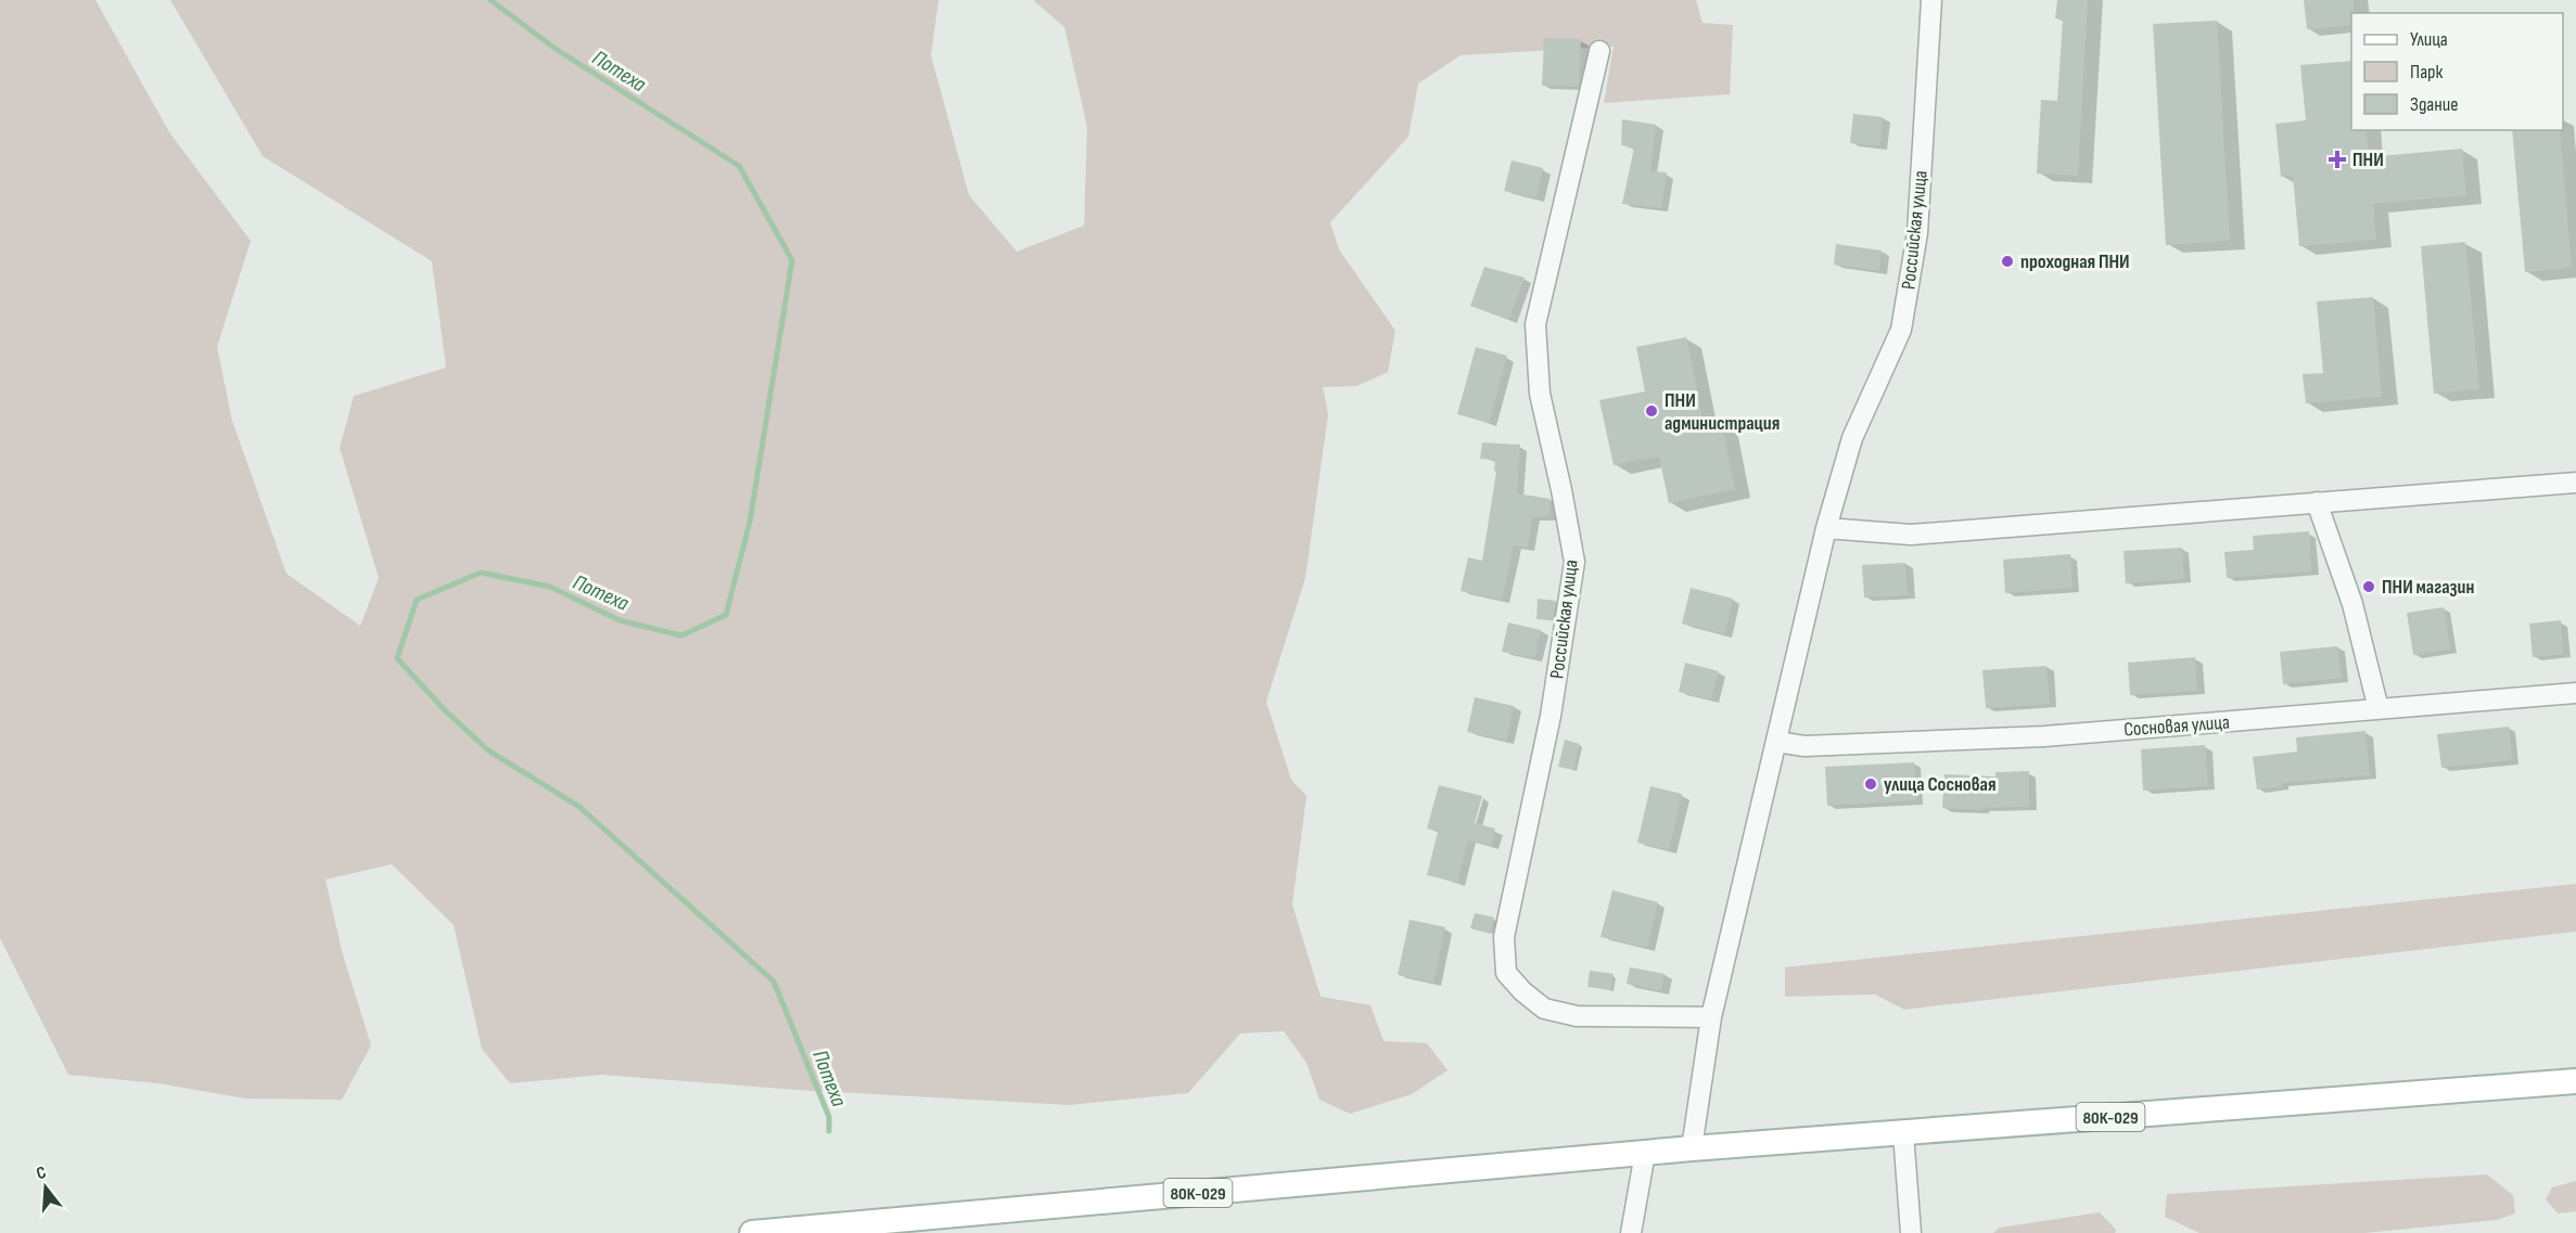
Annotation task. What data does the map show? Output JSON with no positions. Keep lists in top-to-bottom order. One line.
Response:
{"streets":{"main road":["80К-029"],"street":["Российская улица","Сосновая улица"]},"crossings":[["Российская улица","Сосновая улица"],["Российская улица","80К-029"]],"water":["Потеха"],"places":{"health":["ПНИ"],"other":["проходная ПНИ","ПНИ администрация","ПНИ магазин","улица Сосновая"]},"legend":["Улица","Парк","Здание"],"north":"top"}
